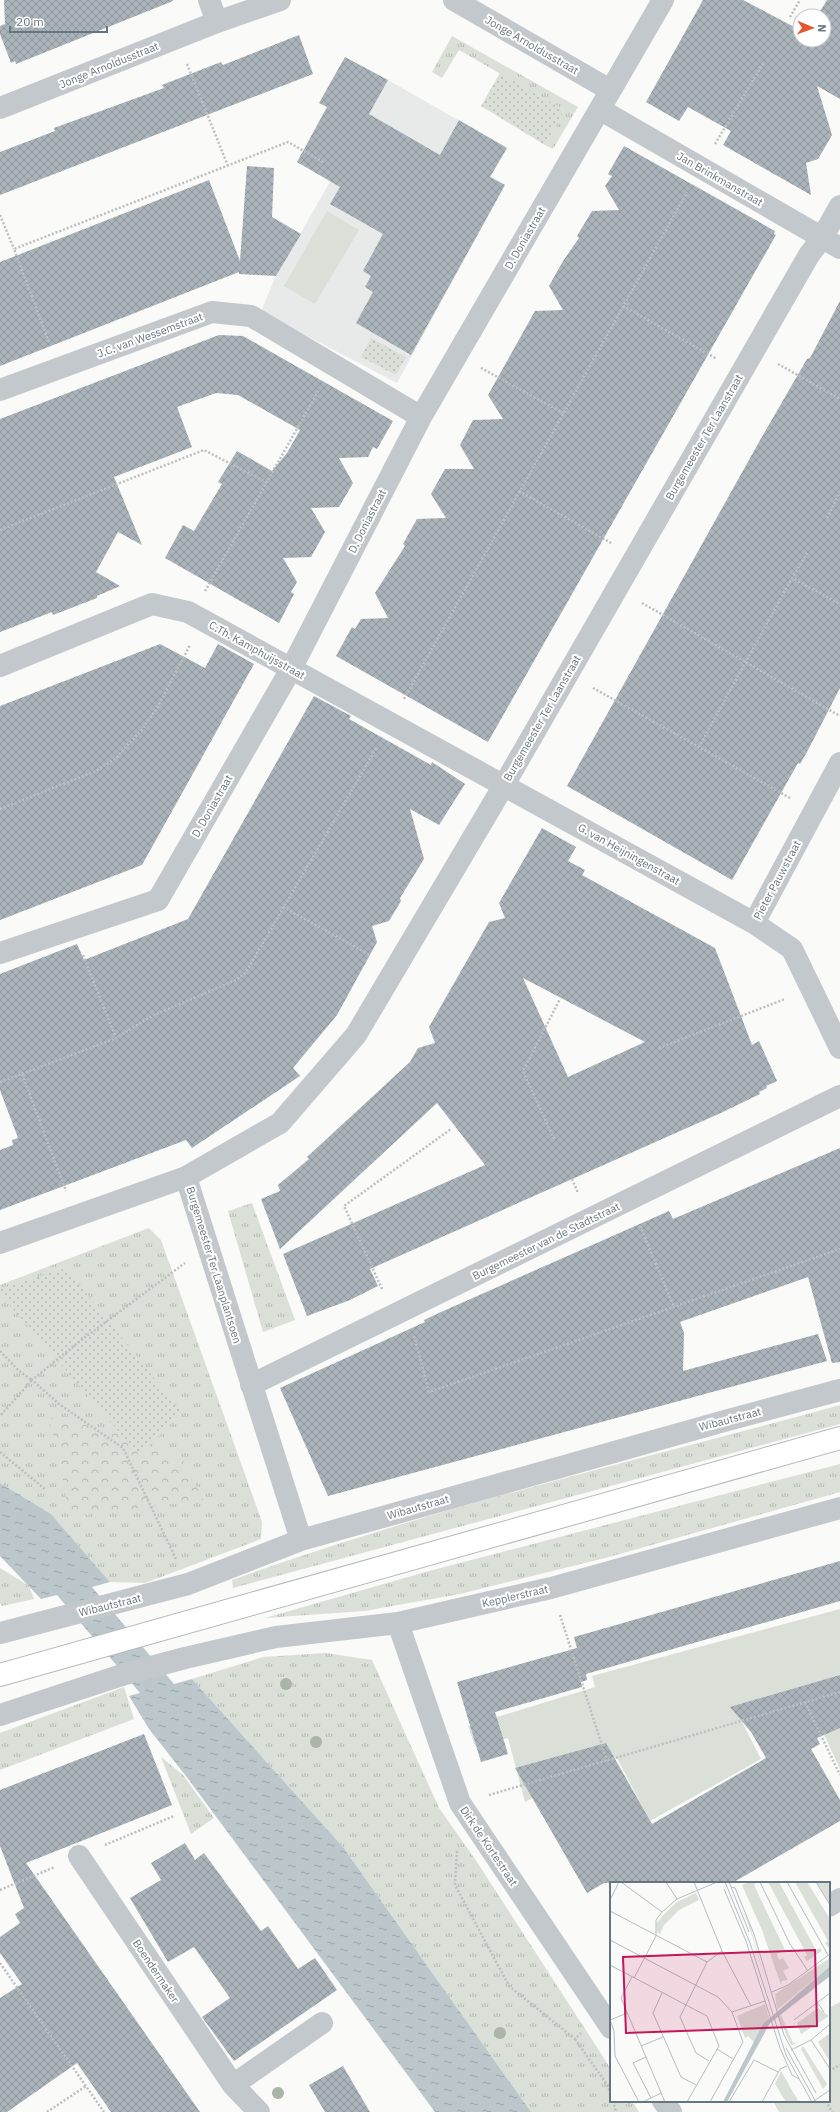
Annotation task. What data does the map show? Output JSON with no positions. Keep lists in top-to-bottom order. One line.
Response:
{"streets":{"street":["Jonge Arnoldusstraat","Jan Brinkmanstraat","D. Doniastraat","J.C. van Wessemstraat","Burgemeester Ter Laanstraat","C.Th. Kamphuijsstraat","G. van Heijningenstraat","Pieter Pauwstraat","Burgemeester van de Stadtstraat","Burgemeester Ter Laanplantsoen","Wibautstraat","Kepplerstraat","Dirk de Kortestraat","Boendermaker"]},"crossings":[["Jonge Arnoldusstraat","D. Doniastraat"],["Jan Brinkmanstraat","D. Doniastraat"],["Jan Brinkmanstraat","Burgemeester Ter Laanstraat"],["D. Doniastraat","J.C. van Wessemstraat"],["D. Doniastraat","C.Th. Kamphuijsstraat"],["Burgemeester Ter Laanstraat","C.Th. Kamphuijsstraat"],["Burgemeester Ter Laanstraat","G. van Heijningenstraat"],["Burgemeester Ter Laanstraat","Burgemeester Ter Laanplantsoen"],["C.Th. Kamphuijsstraat","G. van Heijningenstraat"],["G. van Heijningenstraat","Pieter Pauwstraat"],["Burgemeester van de Stadtstraat","Burgemeester Ter Laanplantsoen"],["Burgemeester Ter Laanplantsoen","Wibautstraat"],["Kepplerstraat","Dirk de Kortestraat"]],"scale_bar":"20 m","north":"right"}
